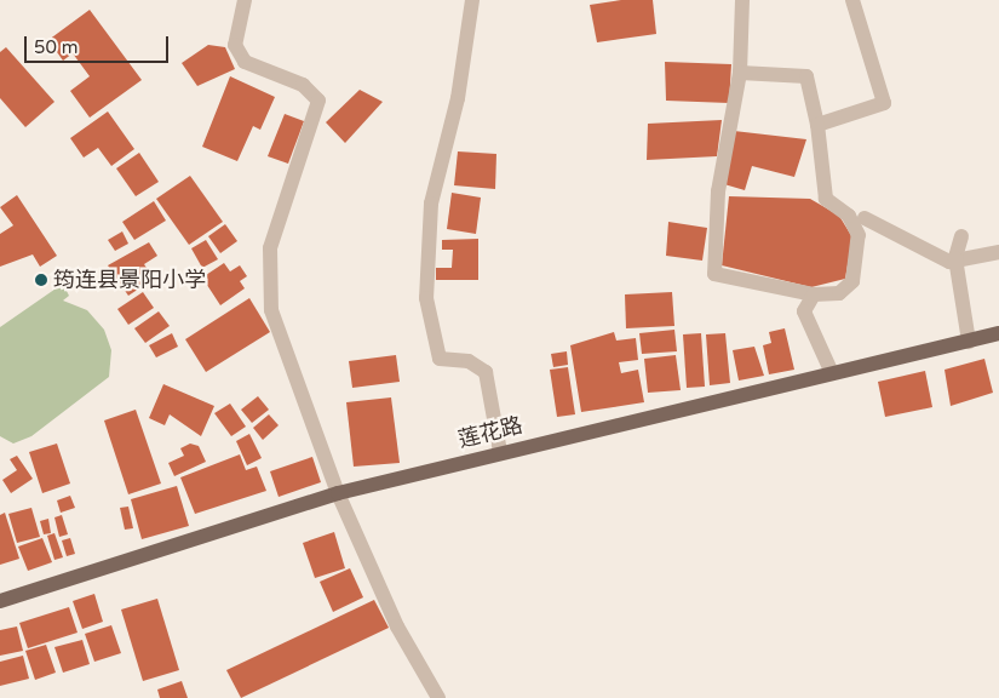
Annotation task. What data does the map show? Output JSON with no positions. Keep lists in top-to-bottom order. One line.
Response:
{"streets":{"main road":["莲花路"]},"places":["筠连县景阳小学"],"scale_bar":"50 m"}
